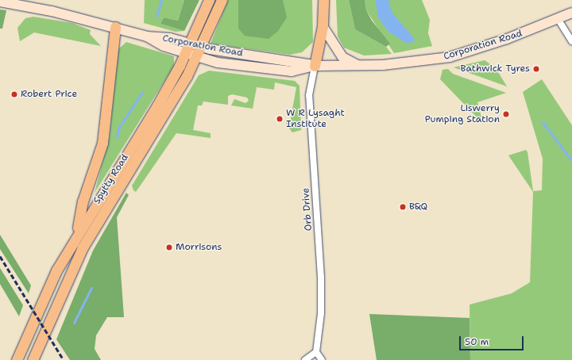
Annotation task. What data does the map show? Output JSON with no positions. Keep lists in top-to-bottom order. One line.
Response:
{"streets":{"main road":["Spytty Road"],"street":["Corporation Road","Orb Drive"]},"crossings":[["Corporation Road","Spytty Road"],["Corporation Road","Orb Drive"]],"places":["Bathwick Tyres","Robert Price","Liswerry Pumping Station","W R Lysaght Institute","B&Q","Morrisons"],"scale_bar":"50 m"}
